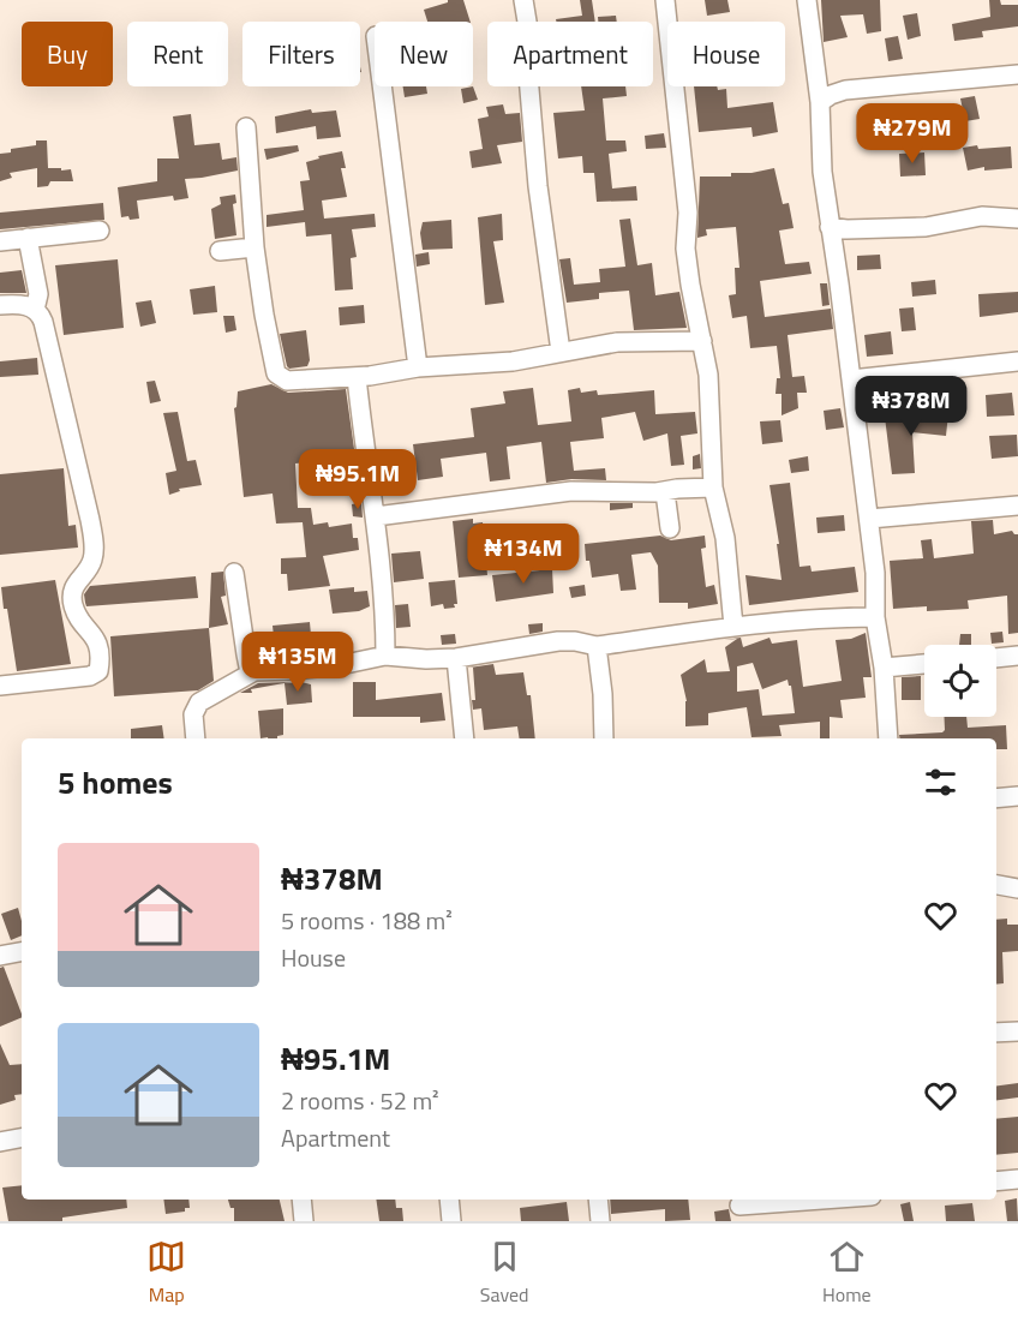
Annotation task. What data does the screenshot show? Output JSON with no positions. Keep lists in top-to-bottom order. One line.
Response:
{"page":{"chip":["Buy","Rent","Filters","New","Apartment","House"],"price":["₦279M","₦378M","₦95.1M","₦134M","₦135M"],"heading":"5 homes","list":[{"name":"₦378M","note":"5 rooms · 188 m² · House"},{"name":"₦95.1M","note":"2 rooms · 52 m² · Apartment"}],"tabs":["Map","Saved","Home"]}}
